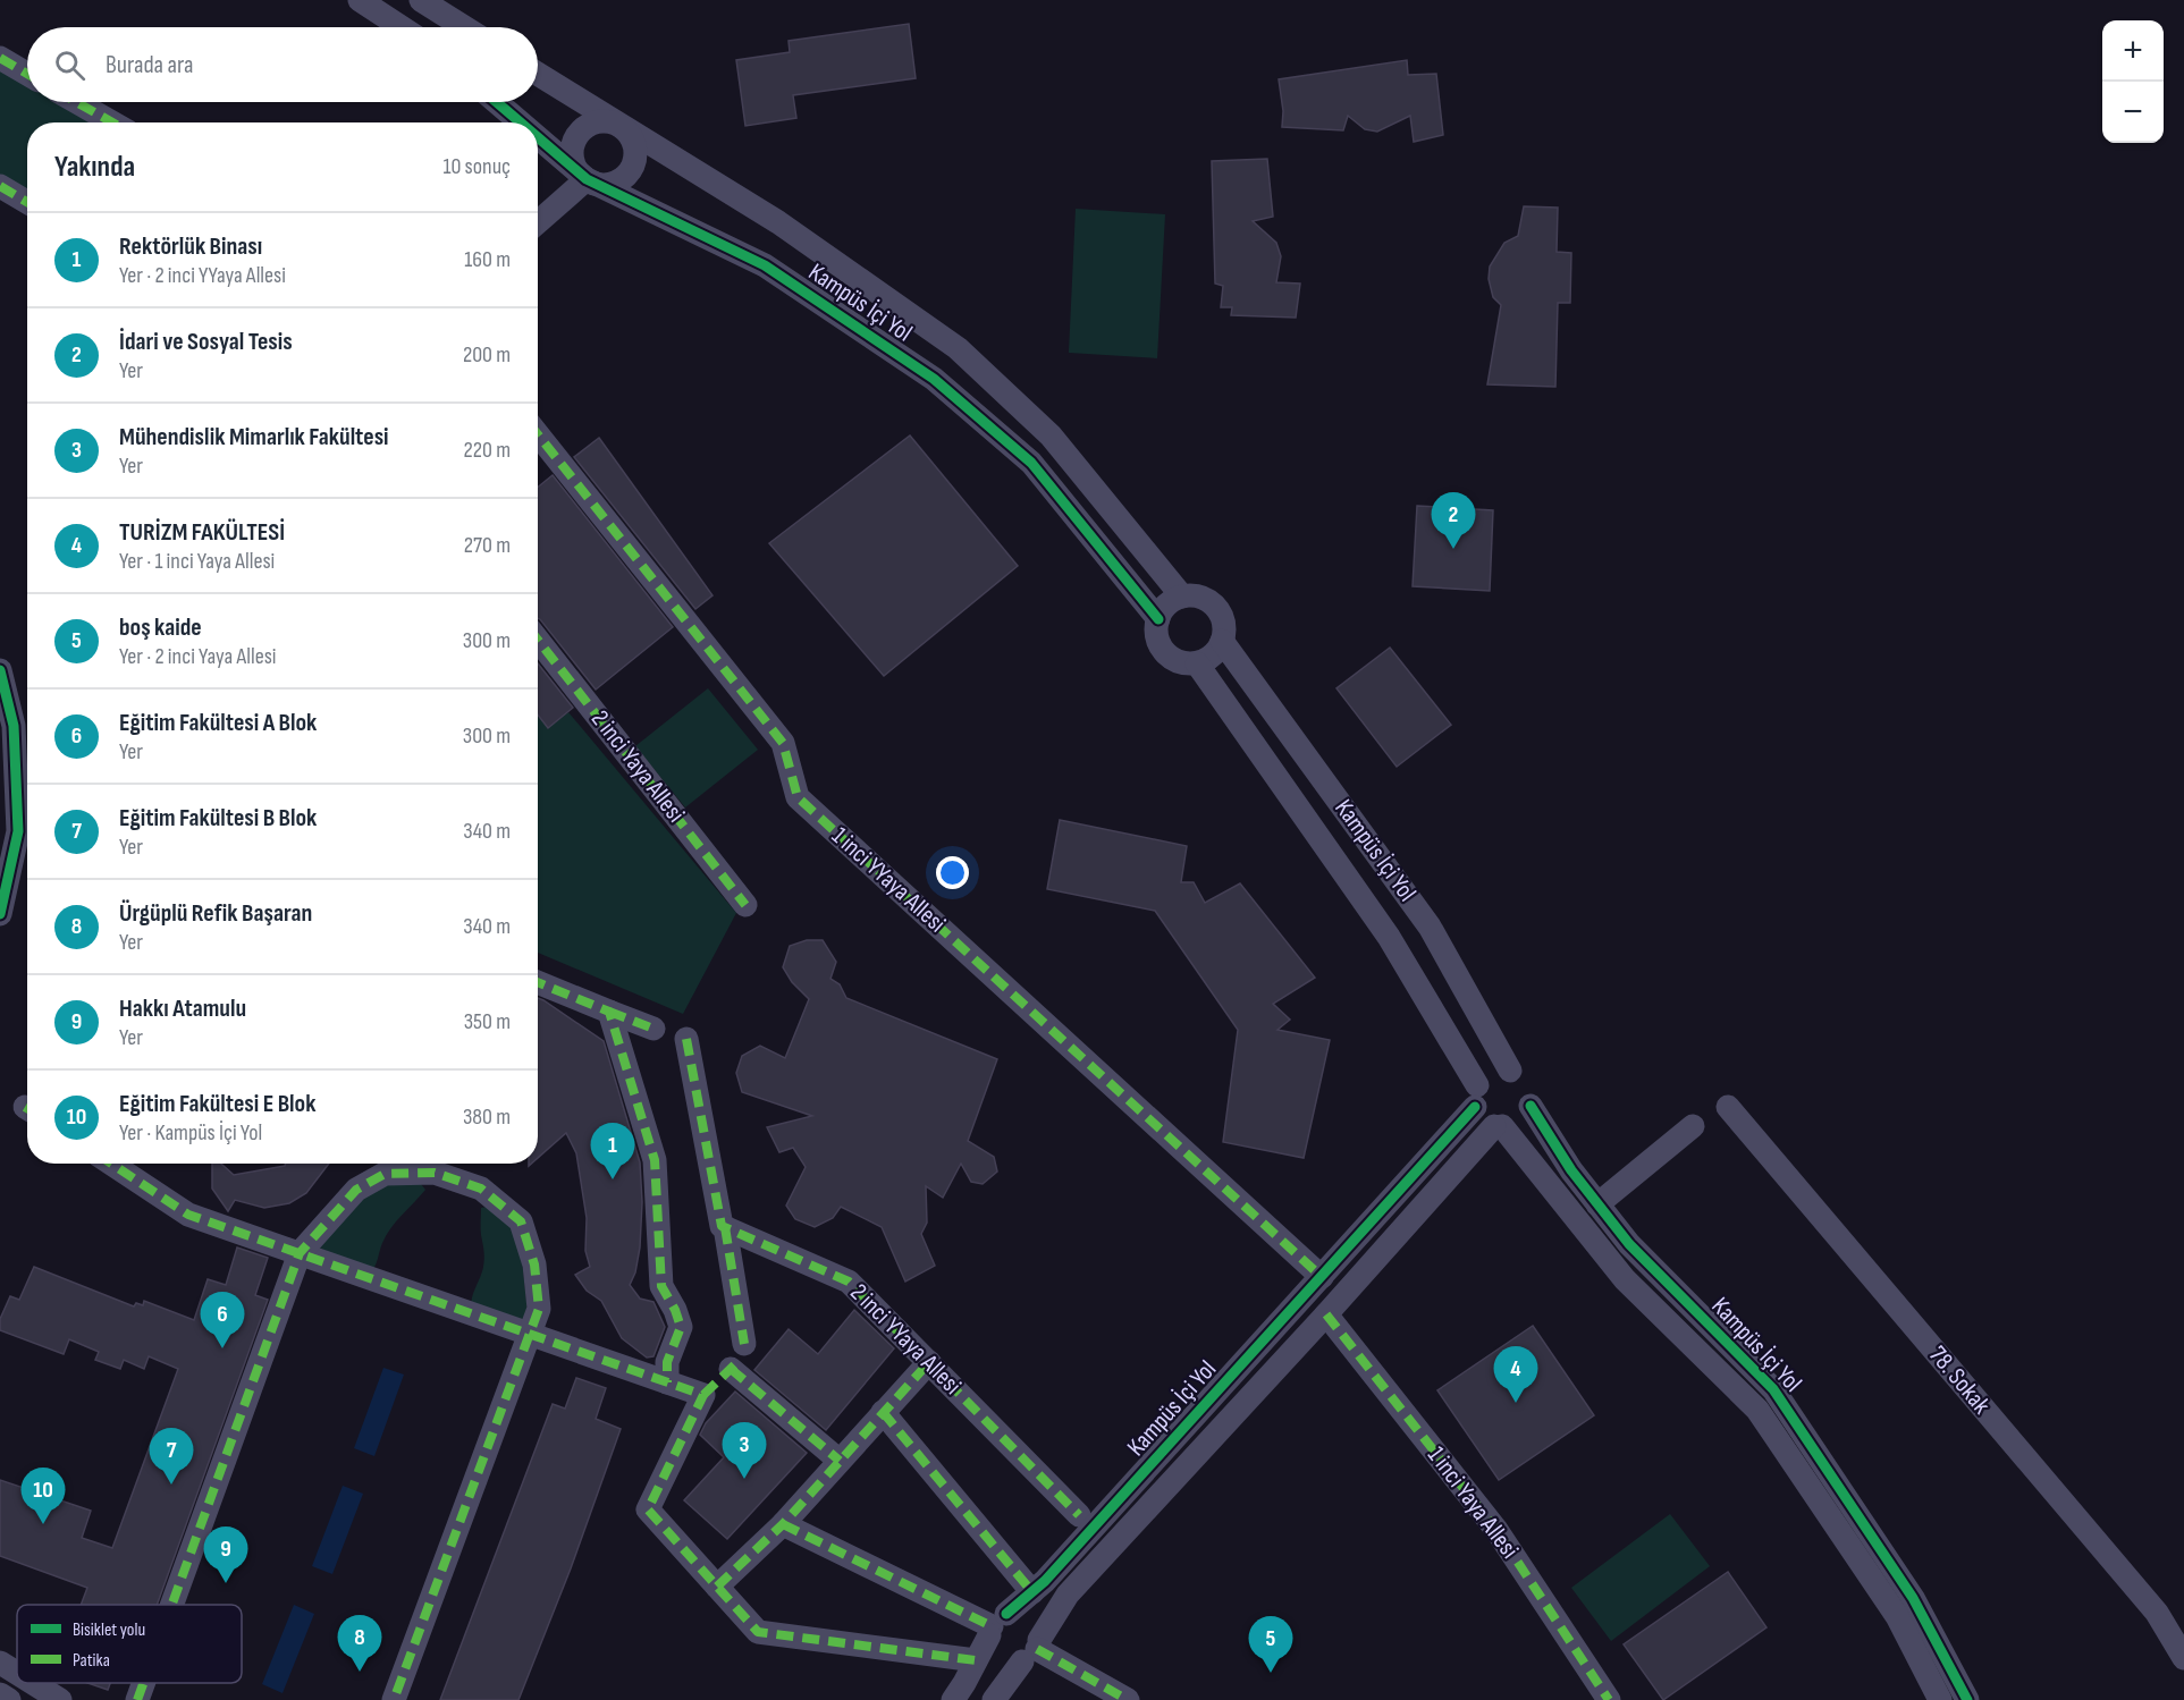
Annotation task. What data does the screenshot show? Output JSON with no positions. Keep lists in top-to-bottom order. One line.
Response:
{"streets":{"street":["Kampüs İçi Yol","2 inci Yaya Allesi","1 inci YYaya Allesi","2 inci YYaya Allesi","78. Sokak","1 inci Yaya Allesi"]},"crossings":[["Kampüs İçi Yol","1 inci YYaya Allesi"],["Kampüs İçi Yol","1 inci Yaya Allesi"]],"legend":["Bisiklet yolu","Patika"],"page":{"map_buttons":["+","−"],"search":"Burada ara","heading":["Yakında","10 sonuç"],"list":[{"mark":"1","name":"Rektörlük Binası","note":"Yer · 2 inci YYaya Allesi","value":"160 m"},{"mark":"2","name":"İdari ve Sosyal Tesis","note":"Yer","value":"200 m"},{"mark":"3","name":"Mühendislik Mimarlık Fakültesi","note":"Yer","value":"220 m"},{"mark":"4","name":"TURİZM FAKÜLTESİ","note":"Yer · 1 inci Yaya Allesi","value":"270 m"},{"mark":"5","name":"boş kaide","note":"Yer · 2 inci Yaya Allesi","value":"300 m"},{"mark":"6","name":"Eğitim Fakültesi A Blok","note":"Yer","value":"300 m"},{"mark":"7","name":"Eğitim Fakültesi B Blok","note":"Yer","value":"340 m"},{"mark":"8","name":"Ürgüplü Refik Başaran","note":"Yer","value":"340 m"},{"mark":"9","name":"Hakkı Atamulu","note":"Yer","value":"350 m"},{"mark":"10","name":"Eğitim Fakültesi E Blok","note":"Yer · Kampüs İçi Yol","value":"380 m"}],"pins":["2","1","6","4","3","7","10","9","8","5"]}}
